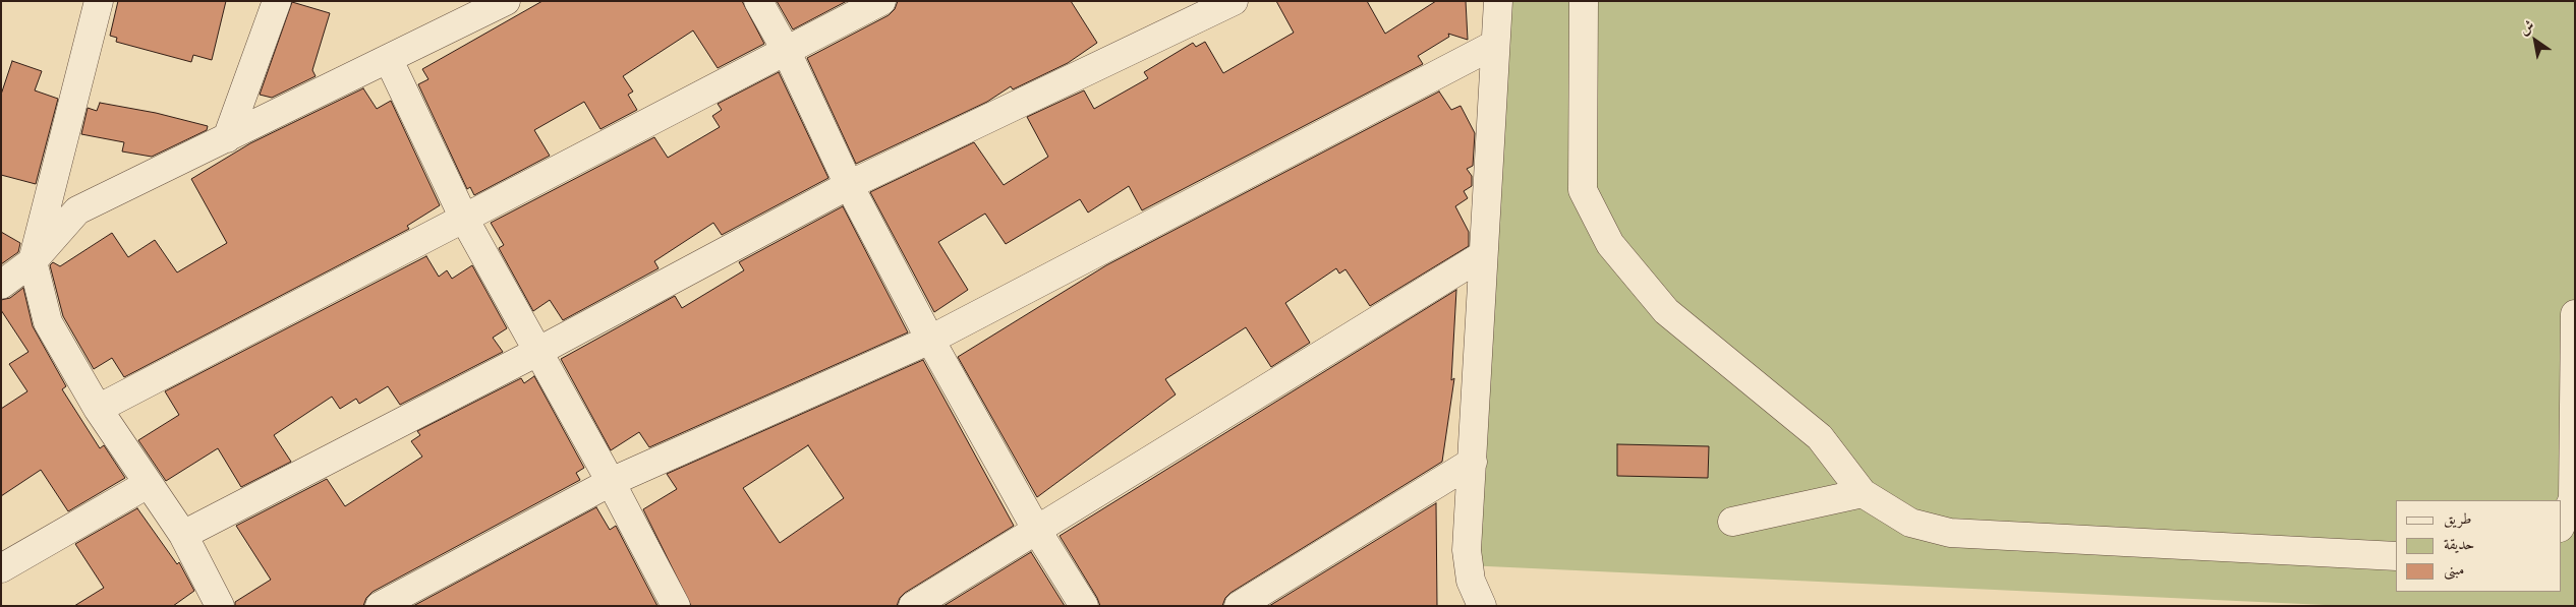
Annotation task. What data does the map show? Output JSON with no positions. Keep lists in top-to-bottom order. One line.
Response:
{"legend":["طريق","حديقة","مبنى"],"north":"top left"}
